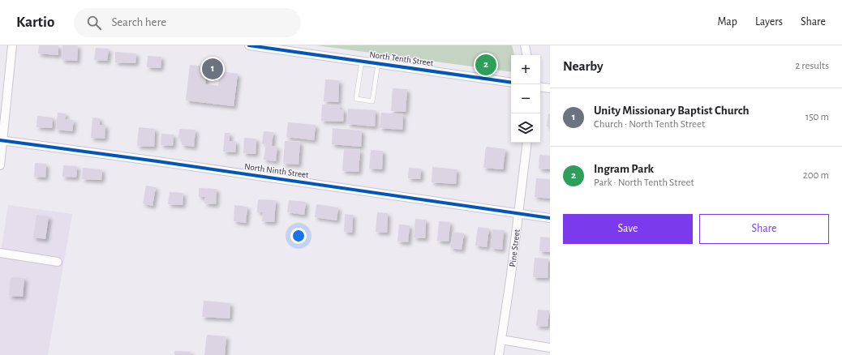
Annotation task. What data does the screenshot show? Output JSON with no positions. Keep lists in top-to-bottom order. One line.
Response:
{"streets":{"street":["North Tenth Street","North Ninth Street","Pine Street"]},"crossings":[["North Ninth Street","Pine Street"]],"page":{"header":"Kartio","search":"Search here","nav":["Map","Layers","Share"],"heading":["Nearby","2 results"],"pins":["2","1"],"map_buttons":["+","−"],"list":[{"mark":"1","name":"Unity Missionary Baptist Church","note":"Church · North Tenth Street","value":"150 m"},{"mark":"2","name":"Ingram Park","note":"Park · North Tenth Street","value":"200 m"}],"buttons":["Save","Share"]}}
